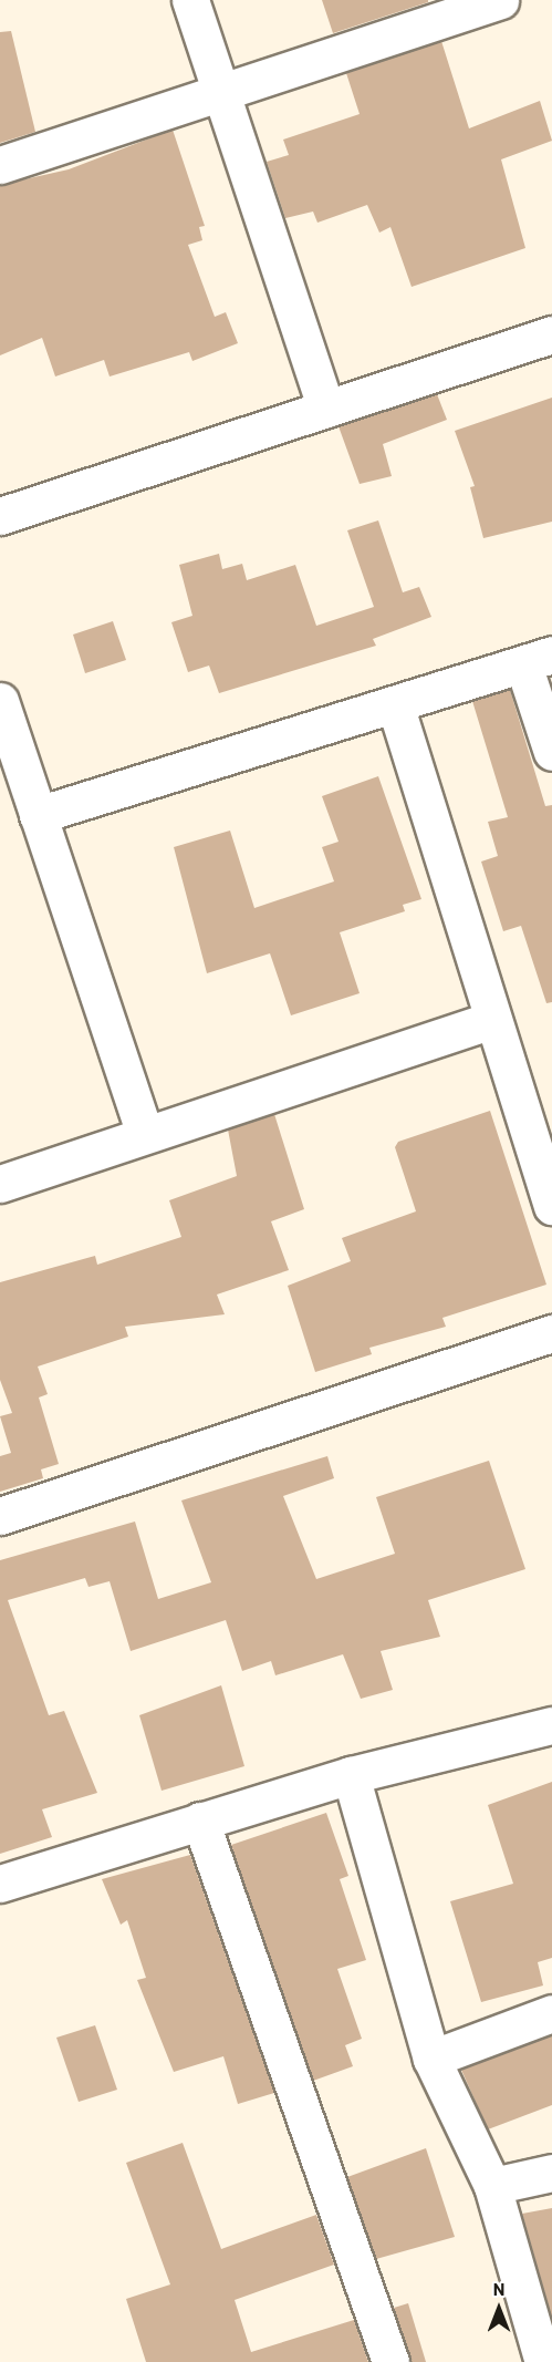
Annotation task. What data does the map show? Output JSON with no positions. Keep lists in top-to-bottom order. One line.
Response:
{"north":"top"}
